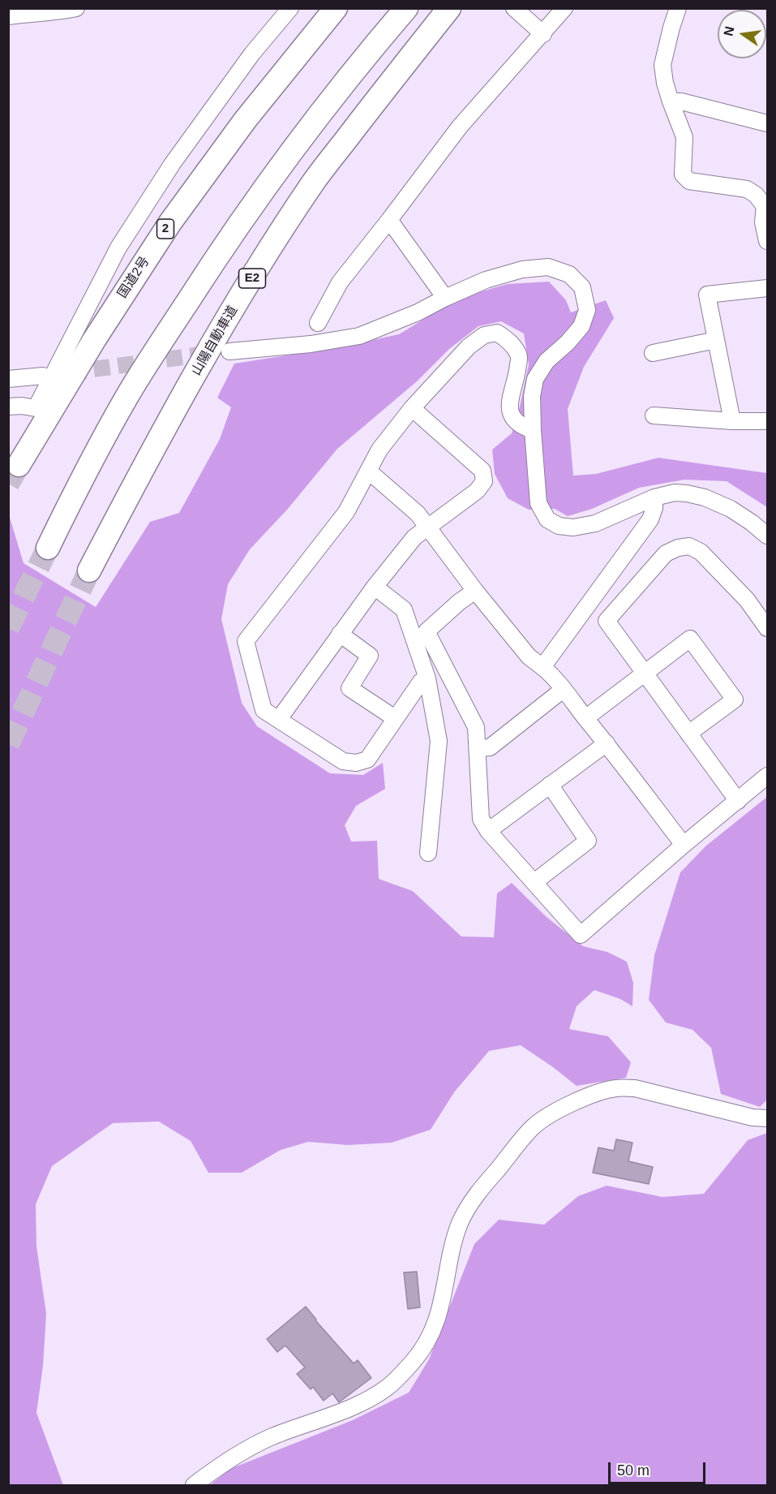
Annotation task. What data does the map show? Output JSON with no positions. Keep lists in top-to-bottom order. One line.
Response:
{"streets":{"highway":["2","国道2号","E2","山陽自動車道"]},"scale_bar":"50 m","north":"left"}
